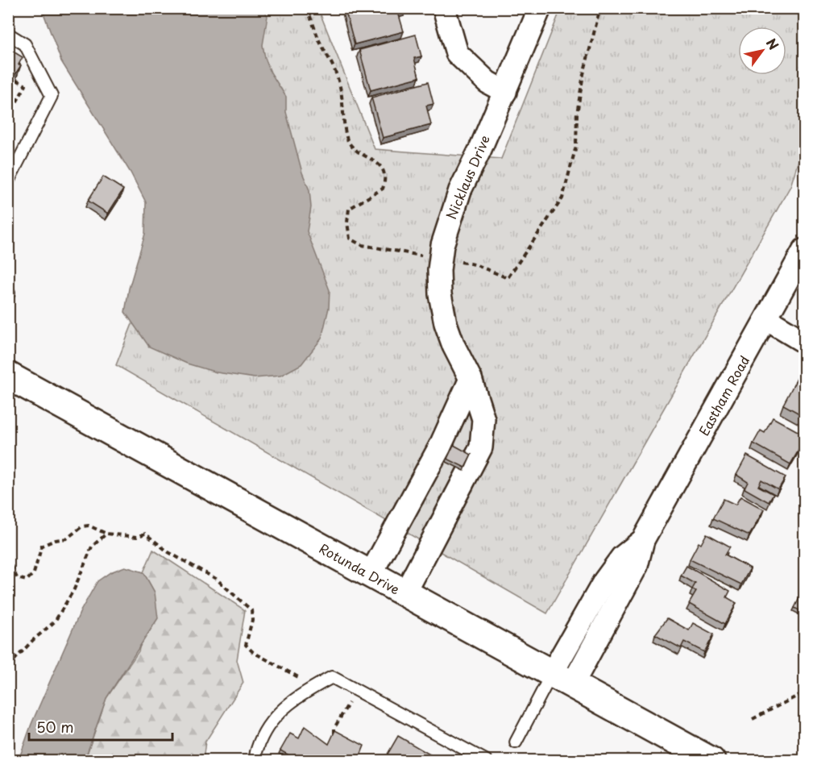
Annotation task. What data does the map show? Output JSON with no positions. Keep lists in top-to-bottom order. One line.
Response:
{"streets":{"main road":["Rotunda Drive"],"street":["Nicklaus Drive","Eastham Road"]},"crossings":[["Nicklaus Drive","Rotunda Drive"],["Eastham Road","Rotunda Drive"]],"scale_bar":"50 m","north":"top right"}
